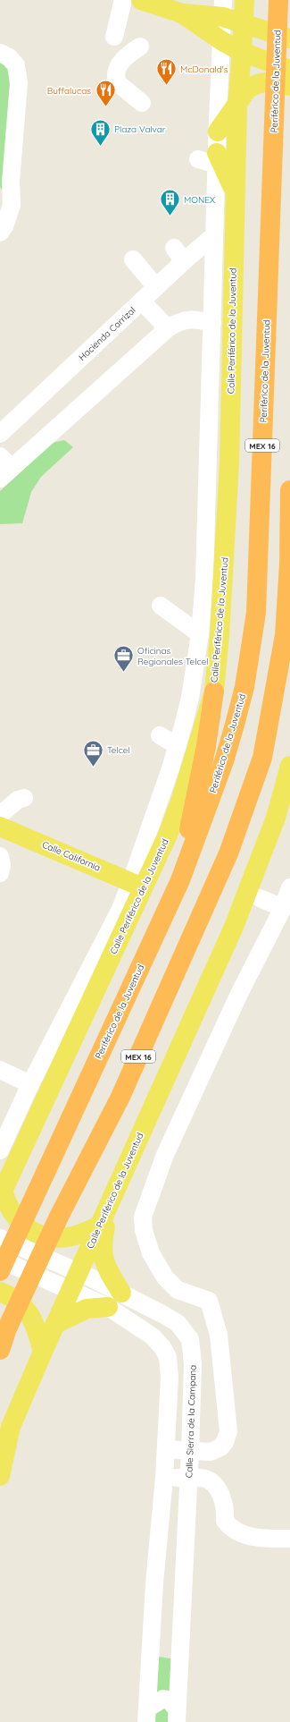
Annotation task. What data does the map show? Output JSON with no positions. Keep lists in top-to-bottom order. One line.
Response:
{"streets":{"highway":["Periférico de la Juventud","MEX 16"],"main road":["Calle Periférico de la Juventud","Calle California"],"street":["Hacienda Carrizal","Calle Sierra de la Campana"]},"crossings":[["Calle Periférico de la Juventud","Calle California"],["Calle Periférico de la Juventud","Calle Sierra de la Campana"]],"places":{"restaurant":["McDonald's","Buffalucas"],"building":["Plaza Valvar","MONEX"],"office":["Oficinas Regionales Telcel","Telcel"]}}
